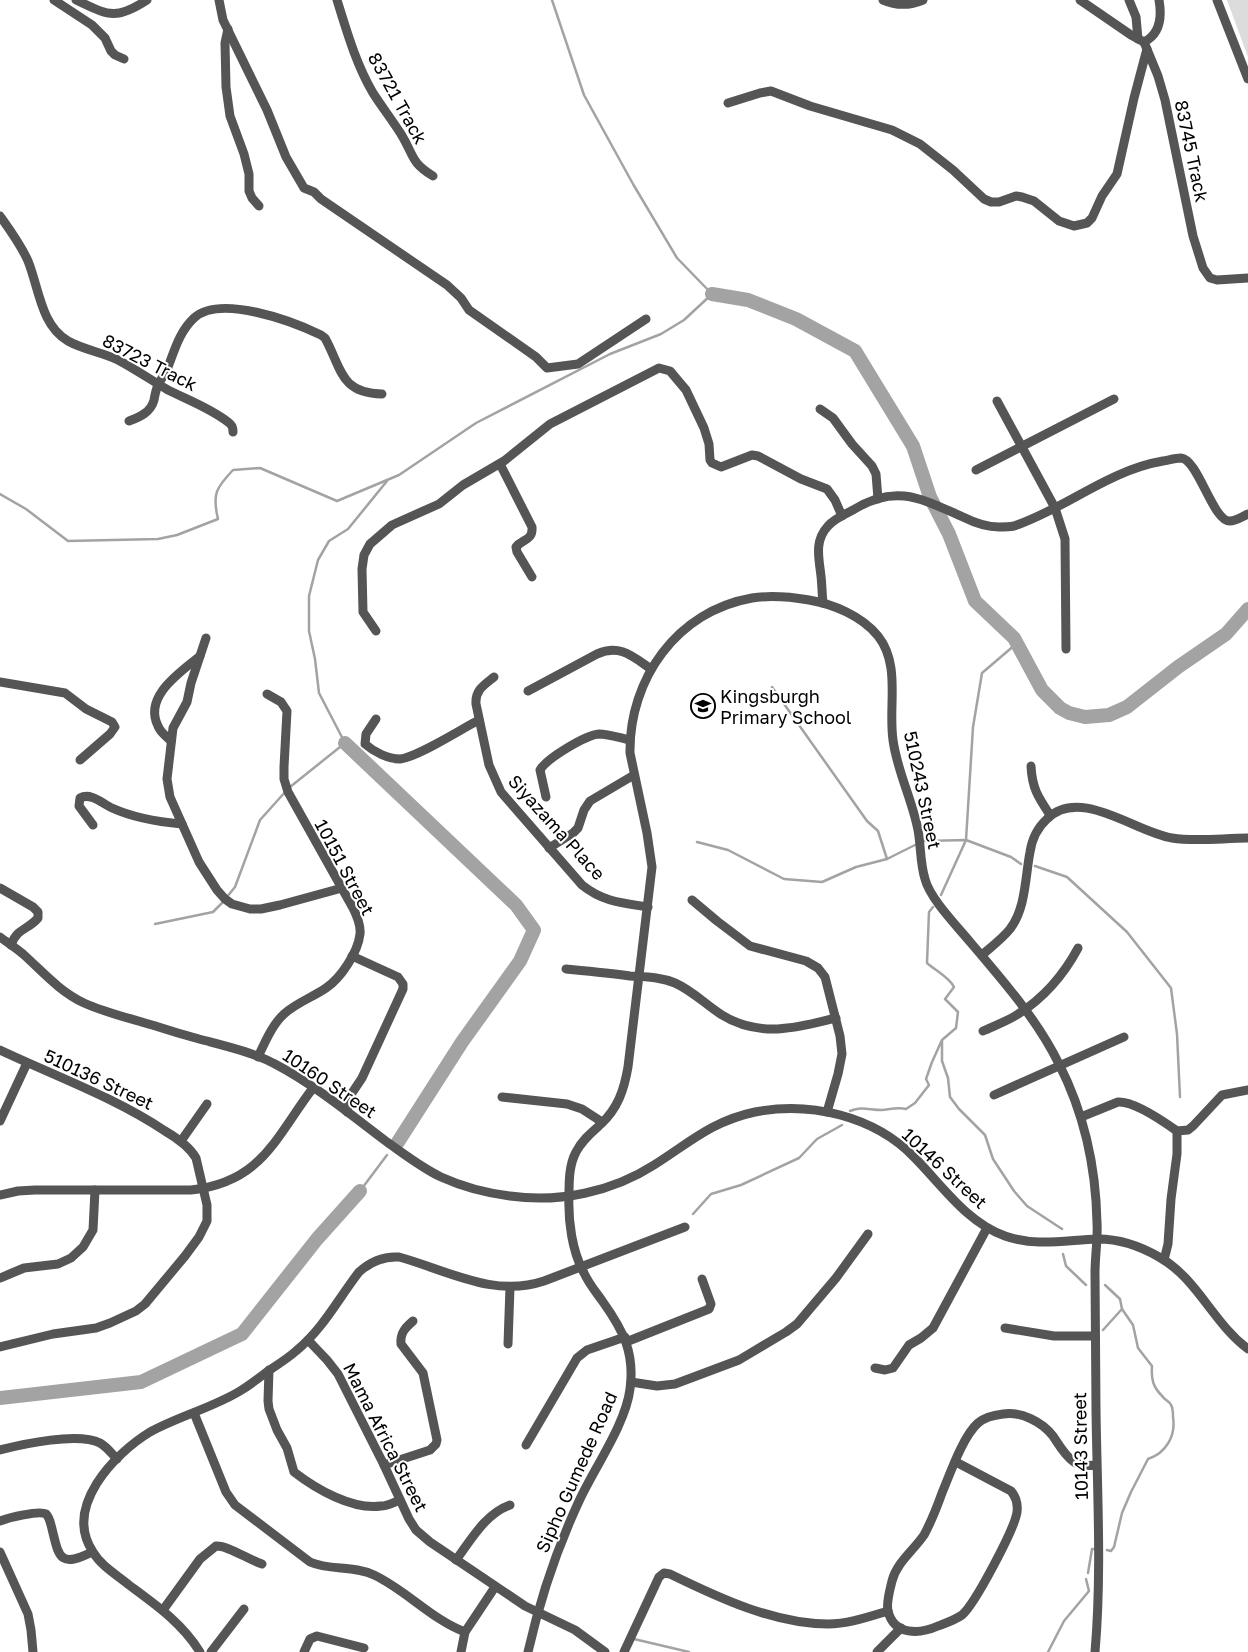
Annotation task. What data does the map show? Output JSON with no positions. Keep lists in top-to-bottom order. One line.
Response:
{"streets":{"street":["83721 Track","83745 Track","83723 Track","510243 Street","Siyazama Place","10151 Street","510136 Street","10160 Street","10146 Street","Mama Africa Street","10143 Street","Sipho Gumede Road"]},"crossings":[["510243 Street","Siyazama Place"],["510243 Street","10160 Street"],["510243 Street","10146 Street"],["510243 Street","10143 Street"],["510243 Street","Sipho Gumede Road"],["10151 Street","10160 Street"],["10160 Street","10146 Street"],["10160 Street","Sipho Gumede Road"],["10146 Street","10143 Street"],["10146 Street","Sipho Gumede Road"],["Mama Africa Street","Sipho Gumede Road"]],"places":{"school or university":["Kingsburgh Primary School"]}}
